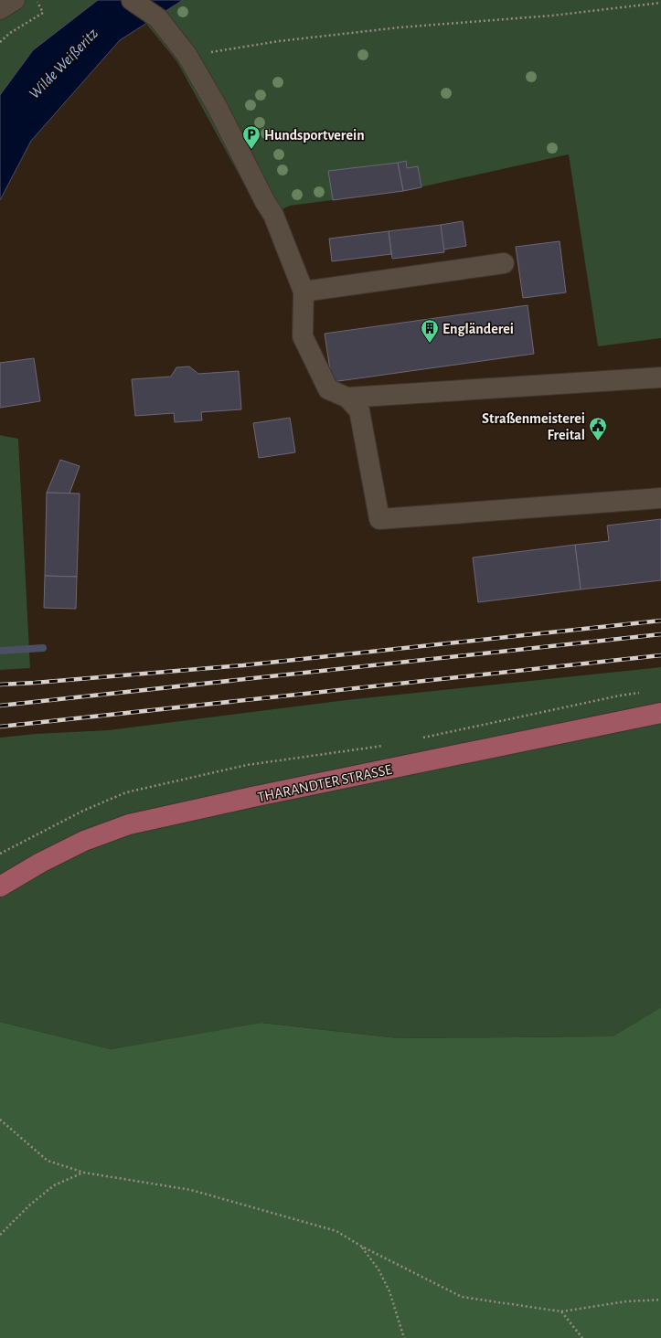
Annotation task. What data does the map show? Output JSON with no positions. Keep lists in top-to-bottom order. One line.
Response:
{"streets":{"main road":["THARANDTER STRASSE"]},"water":["Wilde Weißeritz"],"places":{"parking":["Hundsportverein"],"building":["Engländerei"],"public building":["Straßenmeisterei Freital"]}}
